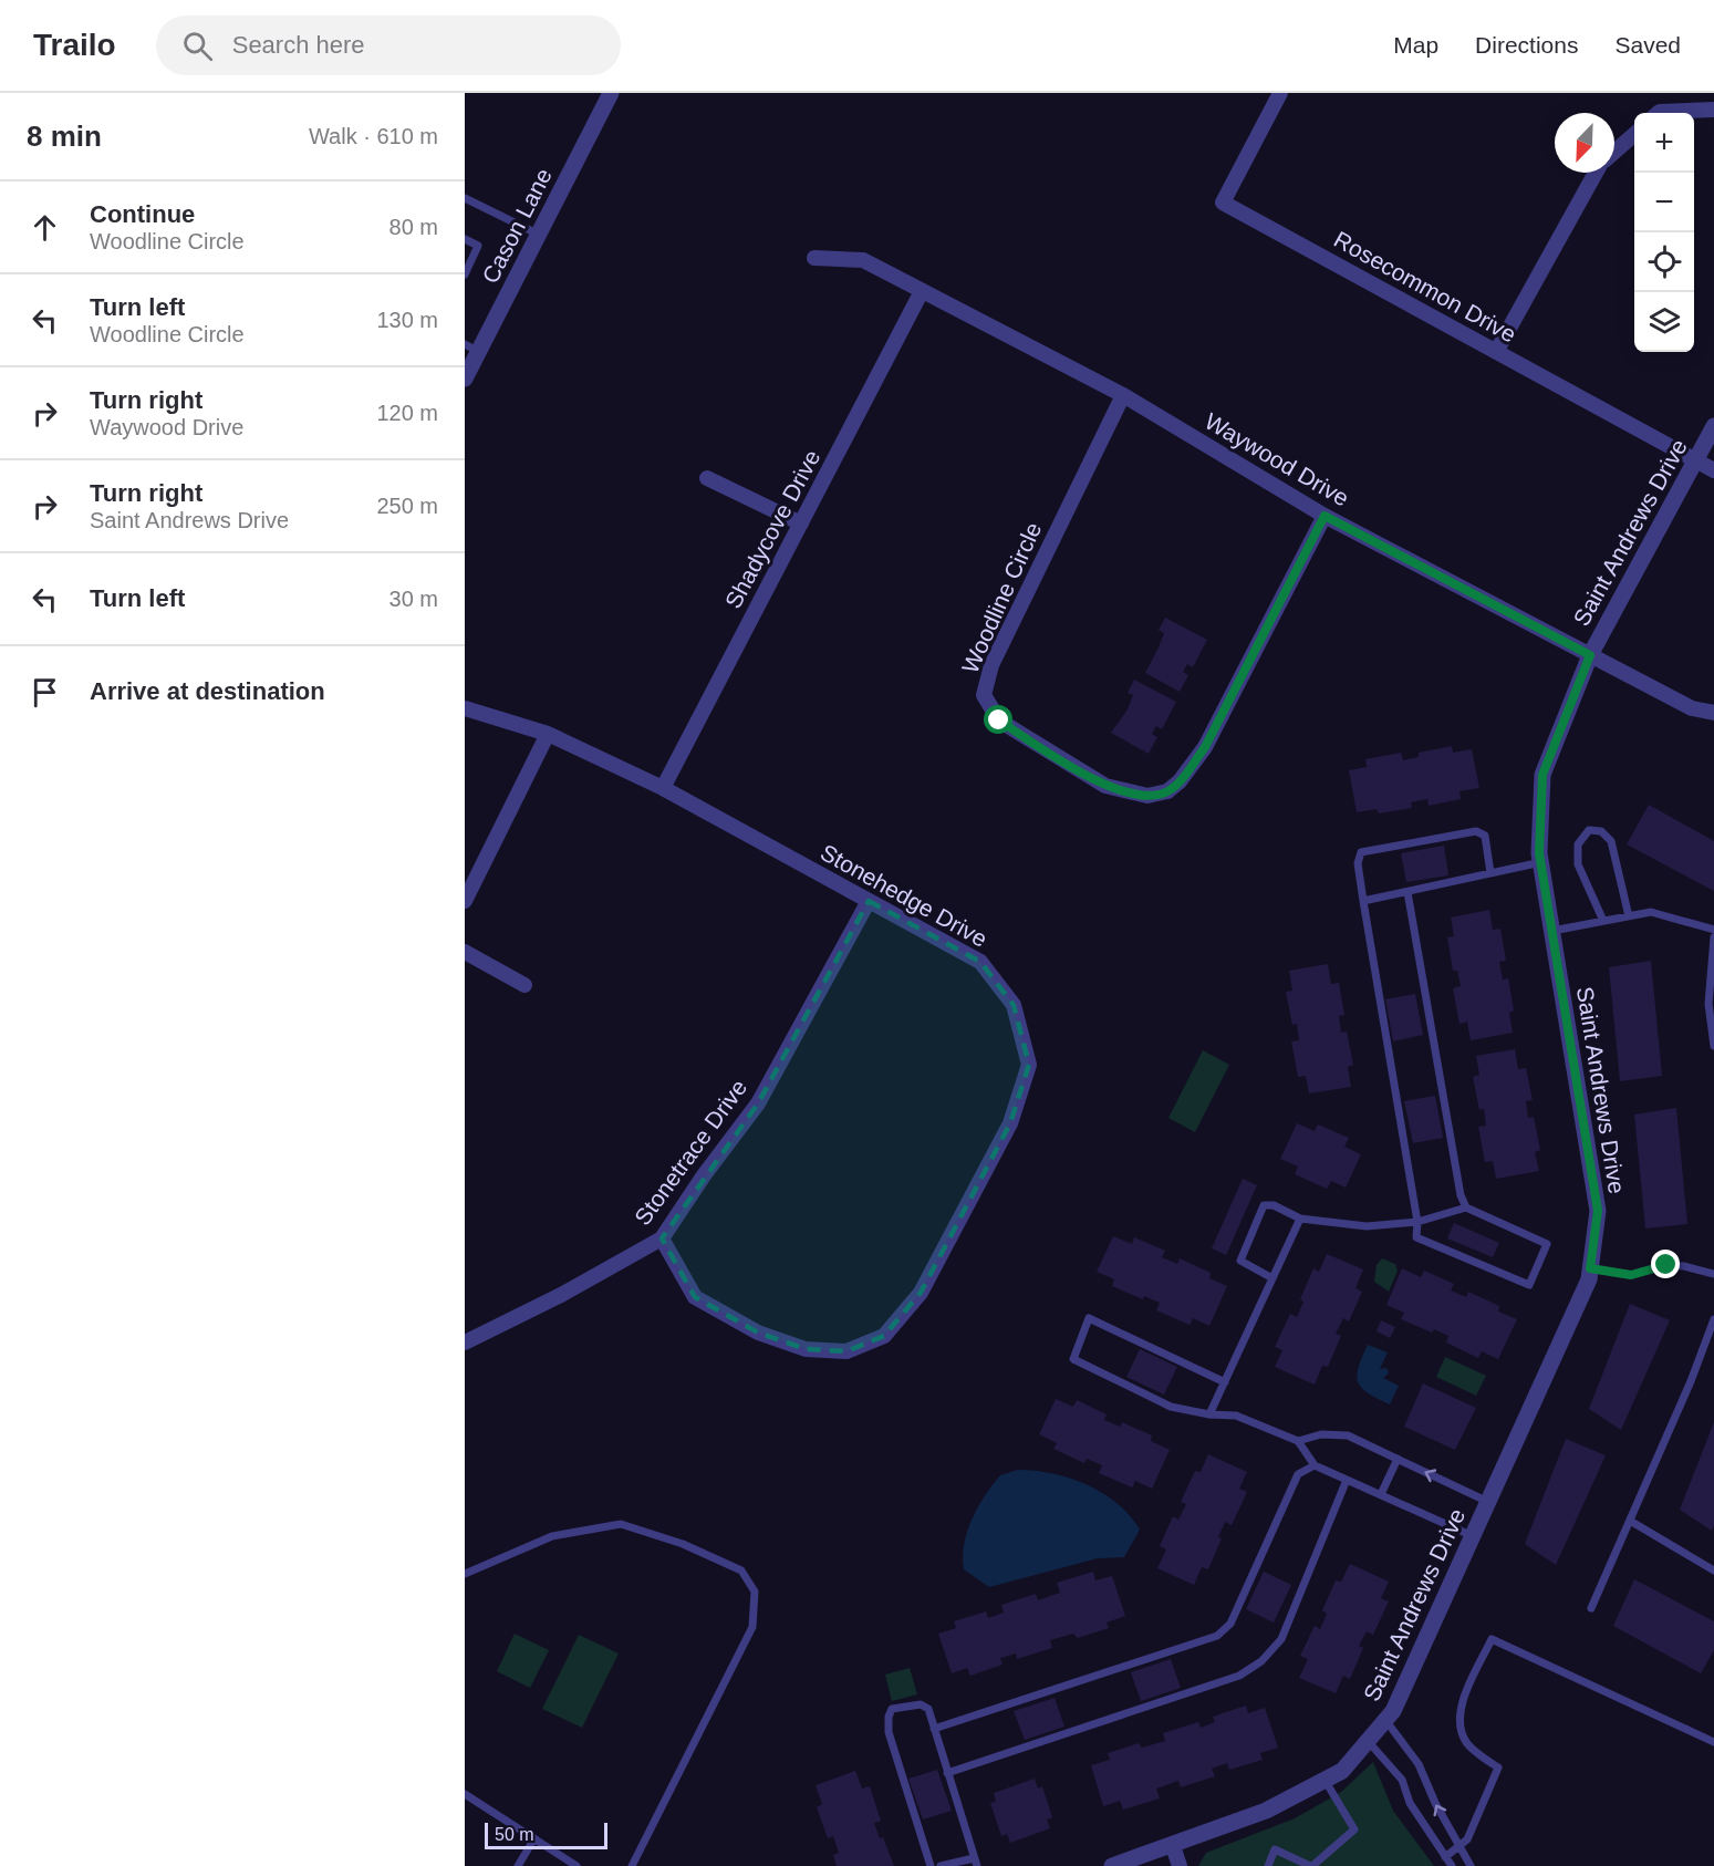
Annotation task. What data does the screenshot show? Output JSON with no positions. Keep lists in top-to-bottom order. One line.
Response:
{"streets":{"street":["Cason Lane","Rosecommon Drive","Waywood Drive","Shadycove Drive","Saint Andrews Drive","Woodline Circle","Stonehedge Drive","Stonetrace Drive"]},"crossings":[["Rosecommon Drive","Saint Andrews Drive"],["Waywood Drive","Shadycove Drive"],["Waywood Drive","Saint Andrews Drive"],["Waywood Drive","Woodline Circle"],["Shadycove Drive","Stonehedge Drive"],["Stonehedge Drive","Stonetrace Drive"]],"scale_bar":"50 m","north":"bottom left","page":{"header":"Trailo","search":"Search here","nav":["Map","Directions","Saved"],"heading":["8 min","Walk · 610 m"],"map_buttons":["+","−"],"list":[["Continue","Woodline Circle","80 m"],["Turn left","Woodline Circle","130 m"],["Turn right","Waywood Drive","120 m"],["Turn right","Saint Andrews Drive","250 m"],["Turn left","30 m"],"Arrive at destination"],"scale":"50 m"}}
